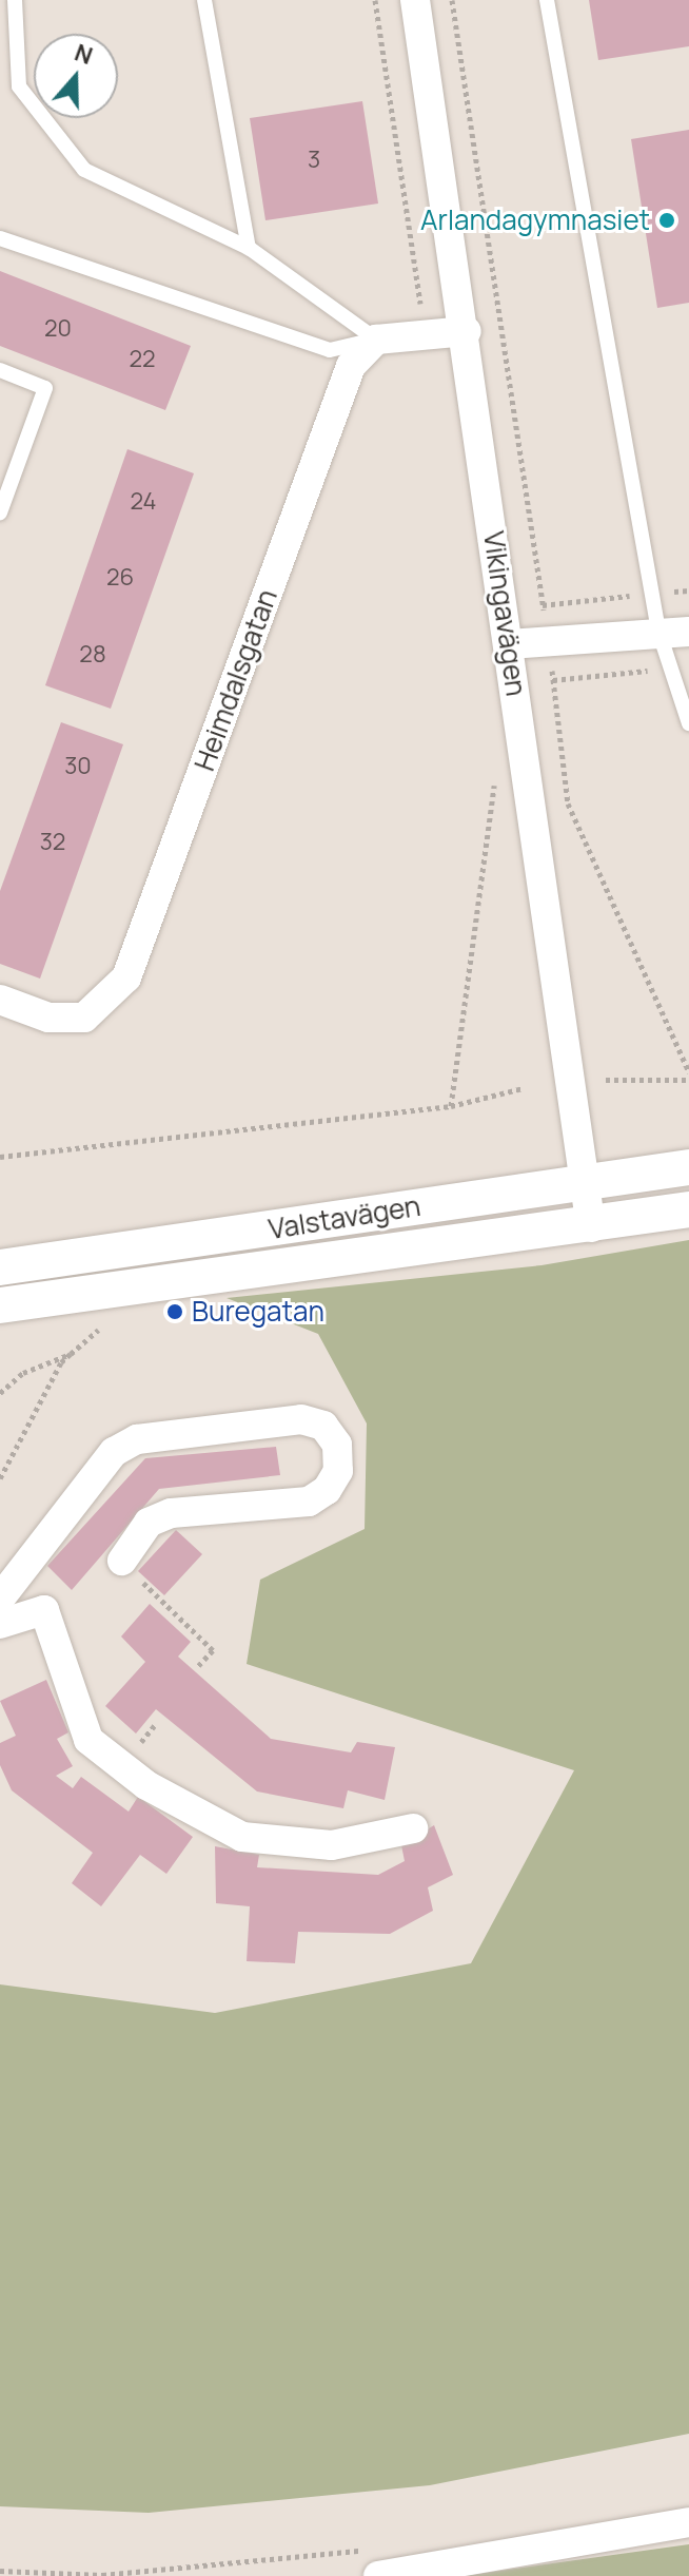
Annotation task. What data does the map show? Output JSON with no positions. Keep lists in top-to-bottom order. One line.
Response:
{"streets":{"street":["Vikingavägen","Heimdalsgatan","Valstavägen"]},"crossings":[["Vikingavägen","Valstavägen"]],"places":["Arlandagymnasiet","Buregatan"],"house_numbers":["3","20","22","24","26","28","30","32"],"north":"top"}
